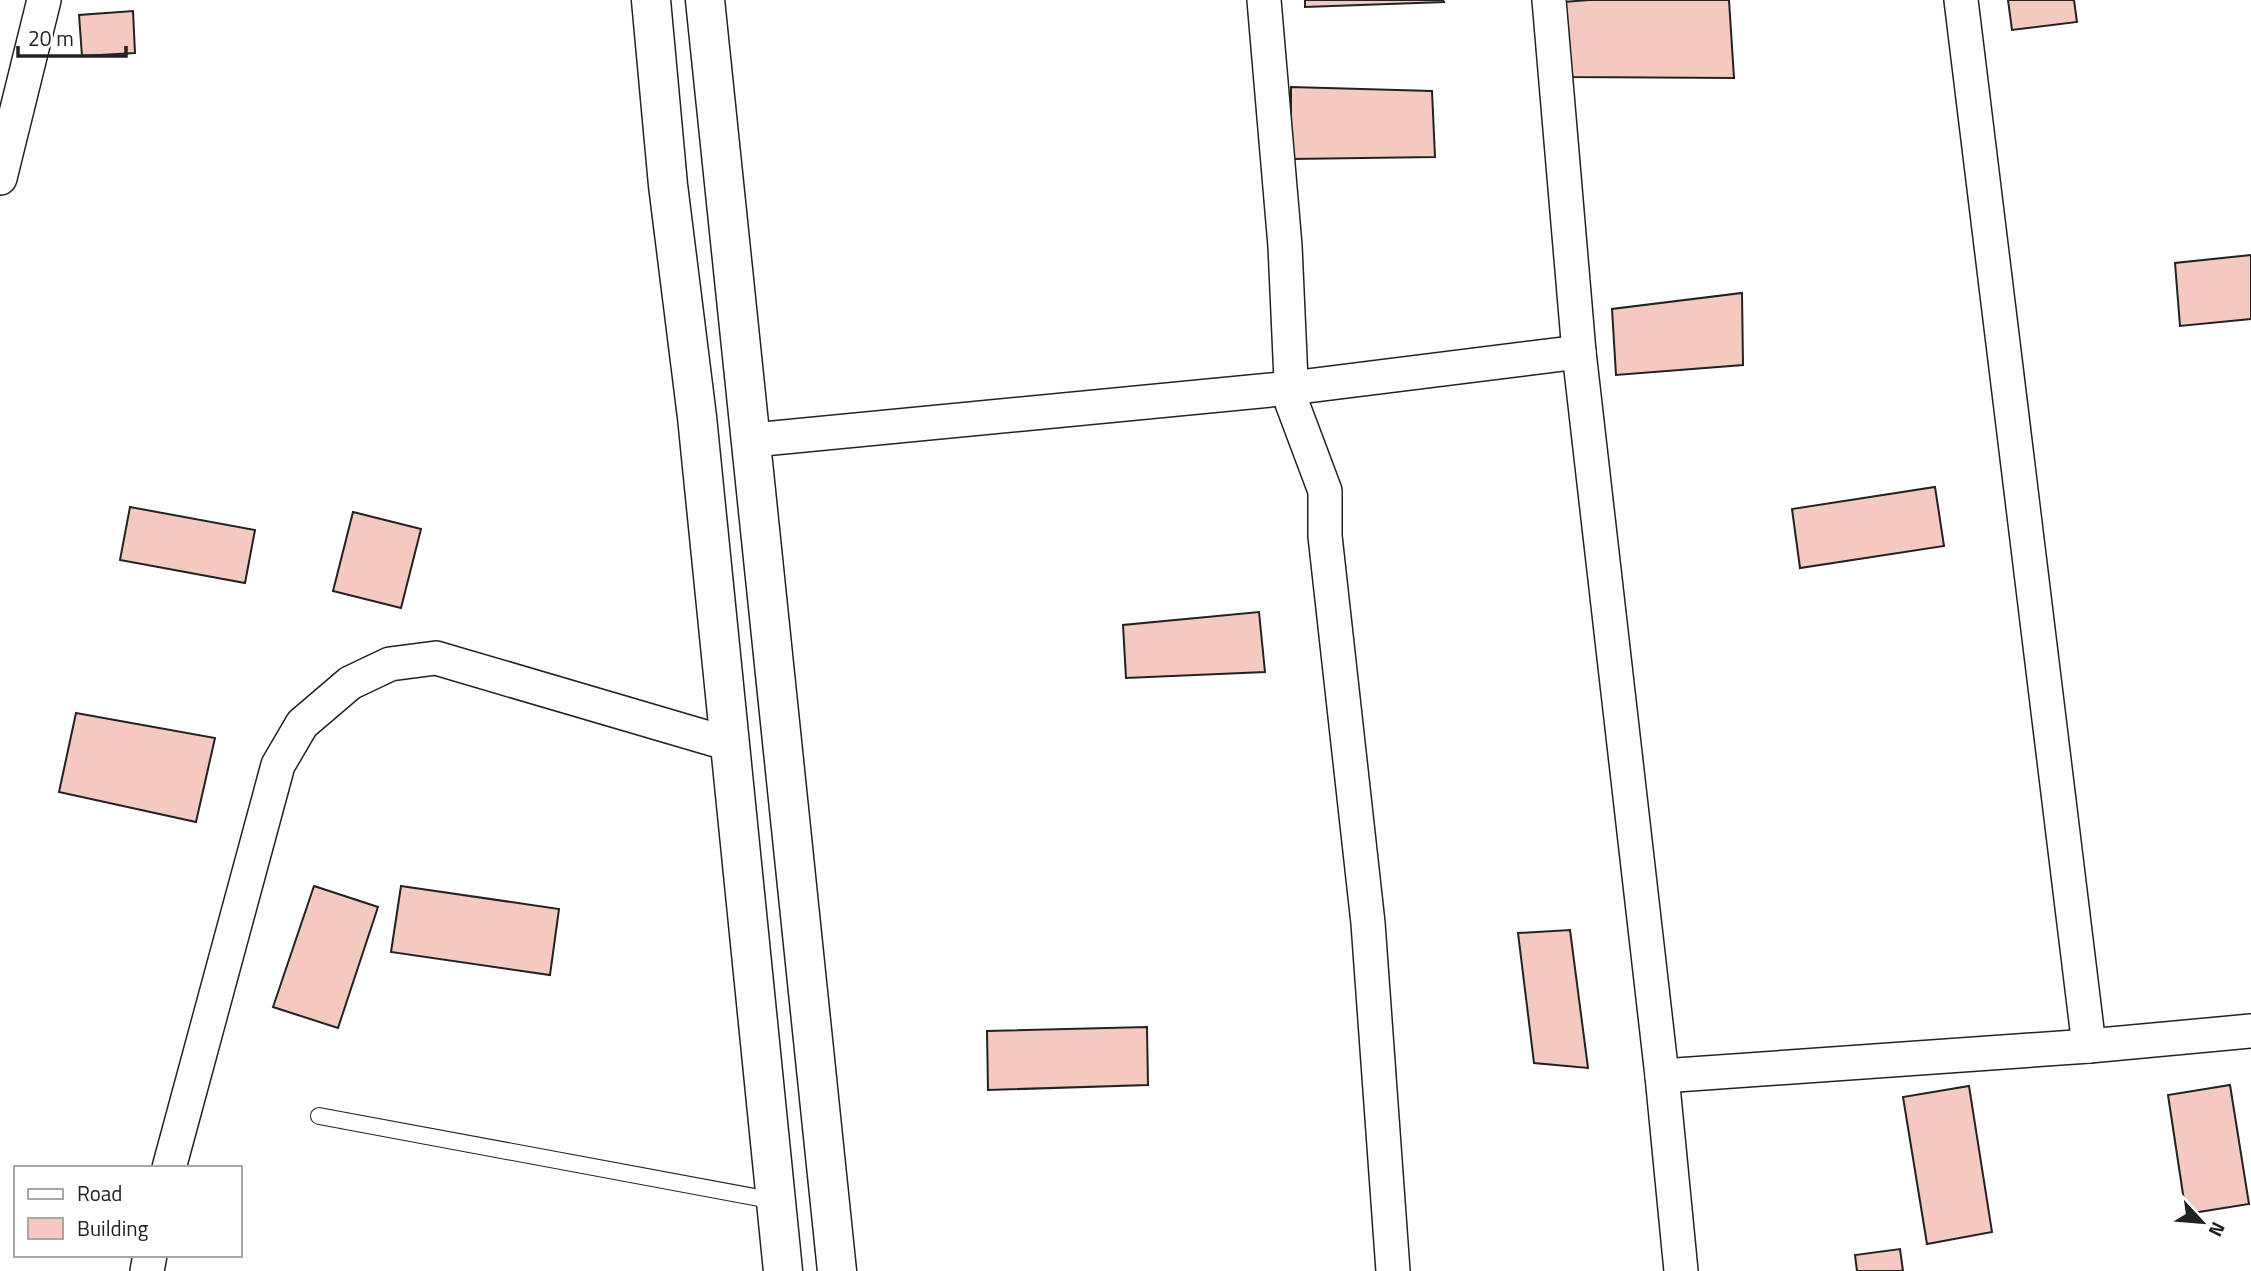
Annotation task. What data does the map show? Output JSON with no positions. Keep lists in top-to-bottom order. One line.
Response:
{"legend":["Road","Building"],"scale_bar":"20 m","north":"bottom right"}
